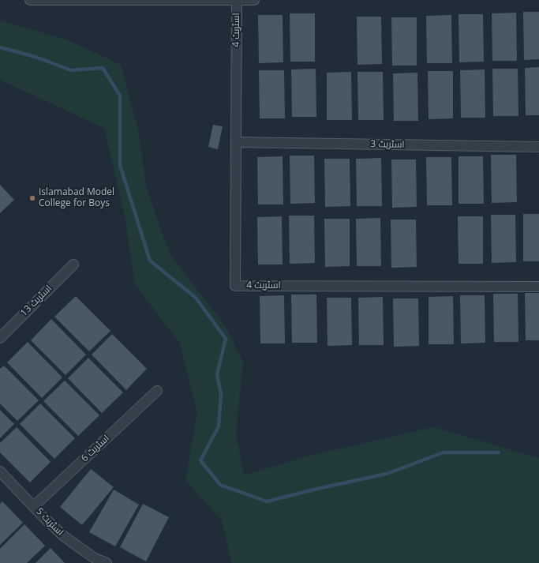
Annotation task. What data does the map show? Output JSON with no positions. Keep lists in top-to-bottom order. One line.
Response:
{"streets":{"street":["اسٹریٹ 4","اسٹریٹ 3","اسٹریٹ 13","اسٹریٹ 6","اسٹریٹ 5"]},"crossings":[["اسٹریٹ 4","اسٹریٹ 3"],["اسٹریٹ 6","اسٹریٹ 5"]],"places":["Islamabad Model College for Boys"]}
